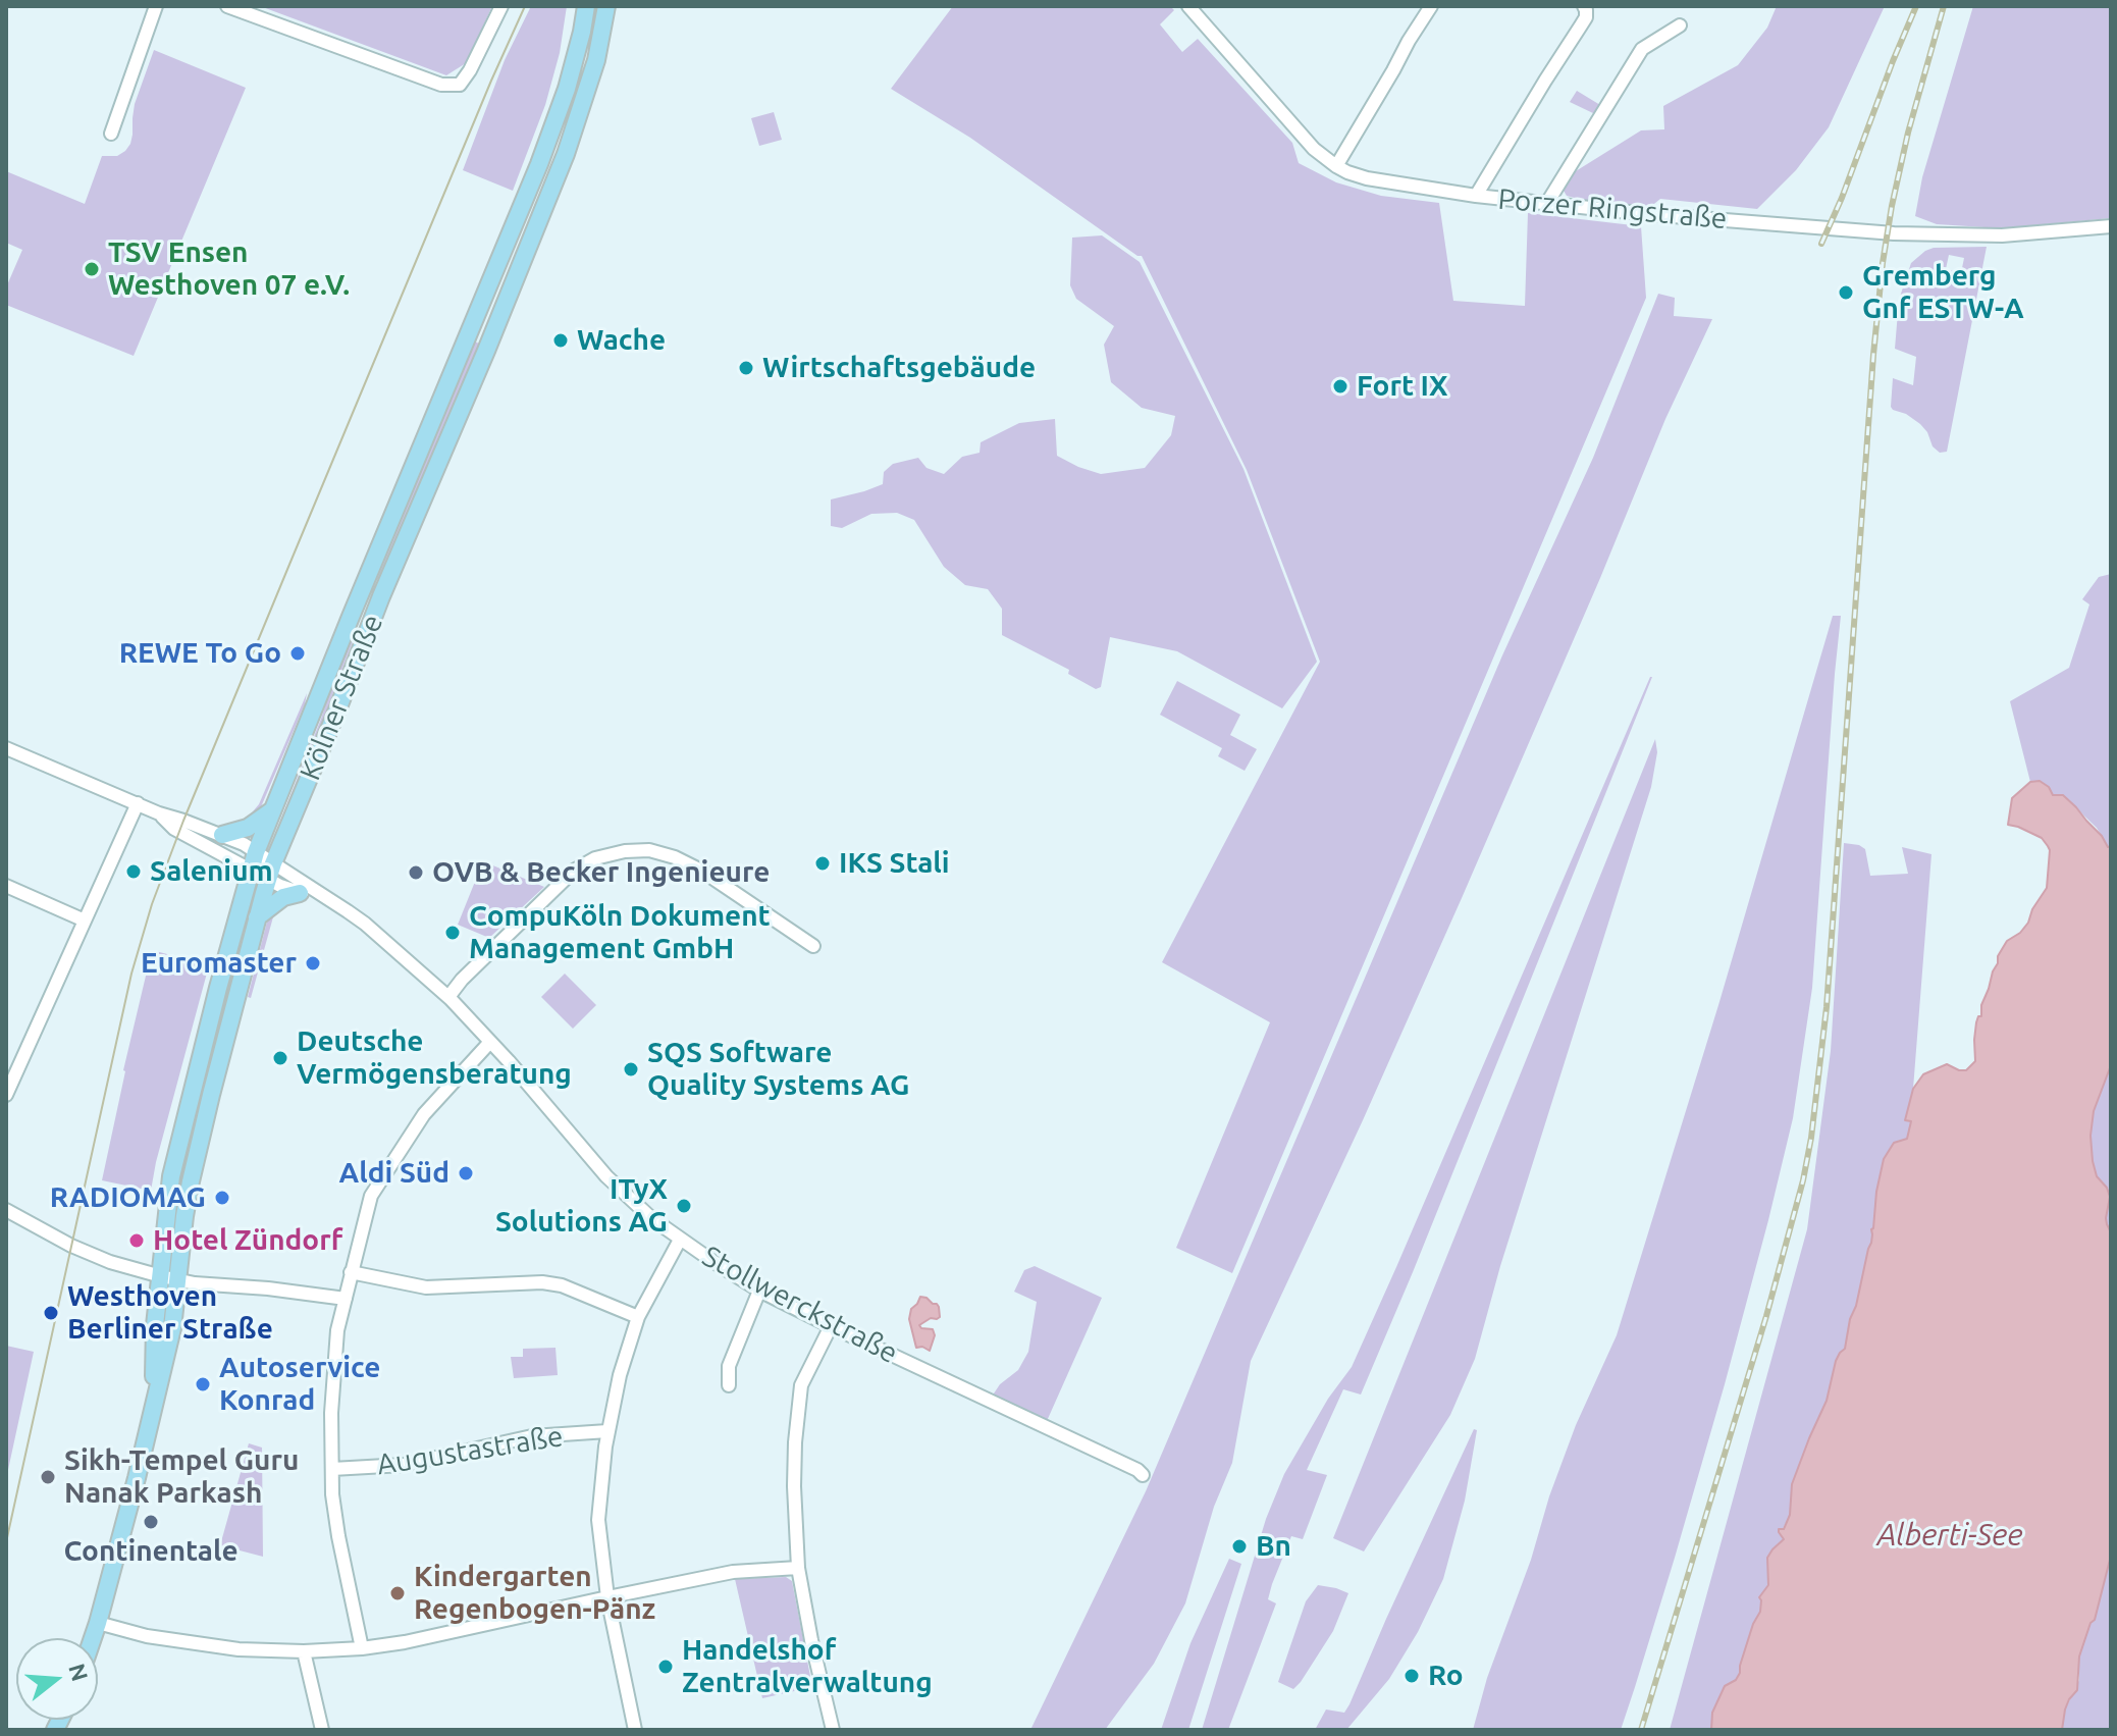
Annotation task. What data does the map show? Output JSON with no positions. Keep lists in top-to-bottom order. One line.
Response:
{"streets":{"main road":["Kölner Straße"],"street":["Porzer Ringstraße","Stollwerckstraße","Augustastraße"]},"crossings":[["Kölner Straße","Stollwerckstraße"]],"water":["Alberti-See"],"places":["TSV Ensen Westhoven 07 e.V.","Gremberg Gnf ESTW-A","Wache","Wirtschaftsgebäude","Fort IX","REWE To Go","IKS Stali","Salenium","OVB & Becker Ingenieure","CompuKöln Dokument Management GmbH","Euromaster","Deutsche Vermögensberatung","SQS Software Quality Systems AG","Aldi Süd","RADIOMAG","ITyX Solutions AG","Hotel Zündorf","Westhoven Berliner Straße","Autoservice Konrad","Sikh-Tempel Guru Nanak Parkash","Continentale","Bn","Kindergarten Regenbogen-Pänz","Handelshof Zentralverwaltung","Ro"],"north":"right"}
